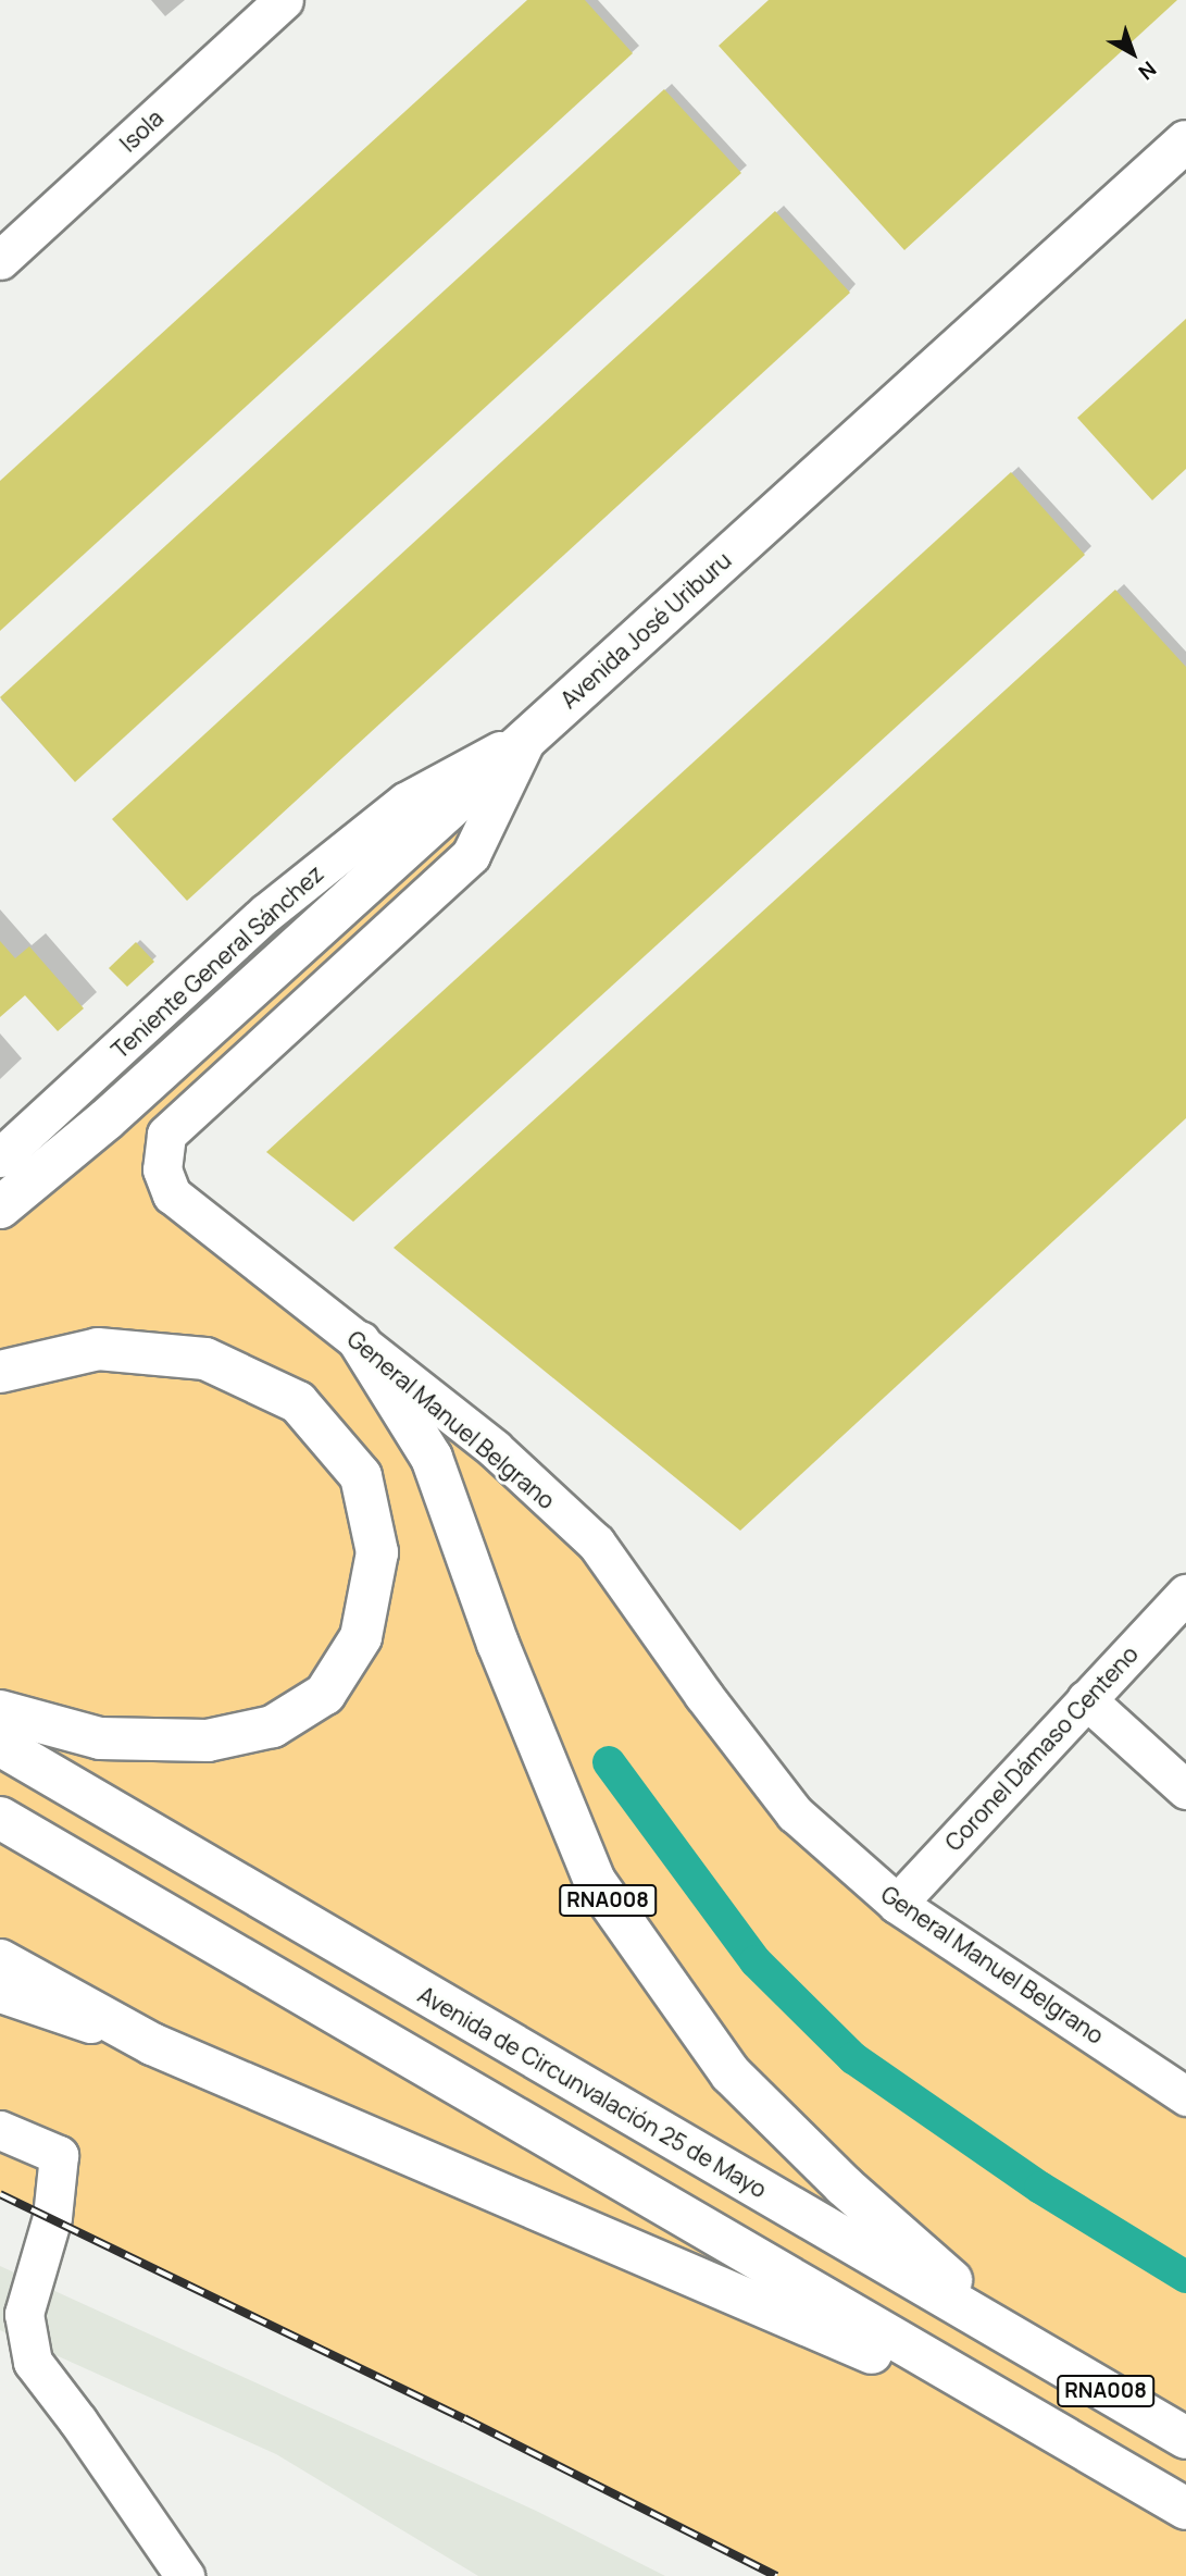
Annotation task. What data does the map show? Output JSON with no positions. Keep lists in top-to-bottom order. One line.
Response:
{"streets":{"main road":["Avenida José Uriburu","RNA008","Avenida de Circunvalación 25 de Mayo"],"street":["Isola","Teniente General Sánchez","General Manuel Belgrano","Coronel Dámaso Centeno"]},"crossings":[["Avenida José Uriburu","Teniente General Sánchez"],["Avenida José Uriburu","General Manuel Belgrano"],["Teniente General Sánchez","General Manuel Belgrano"],["General Manuel Belgrano","Coronel Dámaso Centeno"],["General Manuel Belgrano","RNA008"],["RNA008","Avenida de Circunvalación 25 de Mayo"]],"north":"bottom right"}
